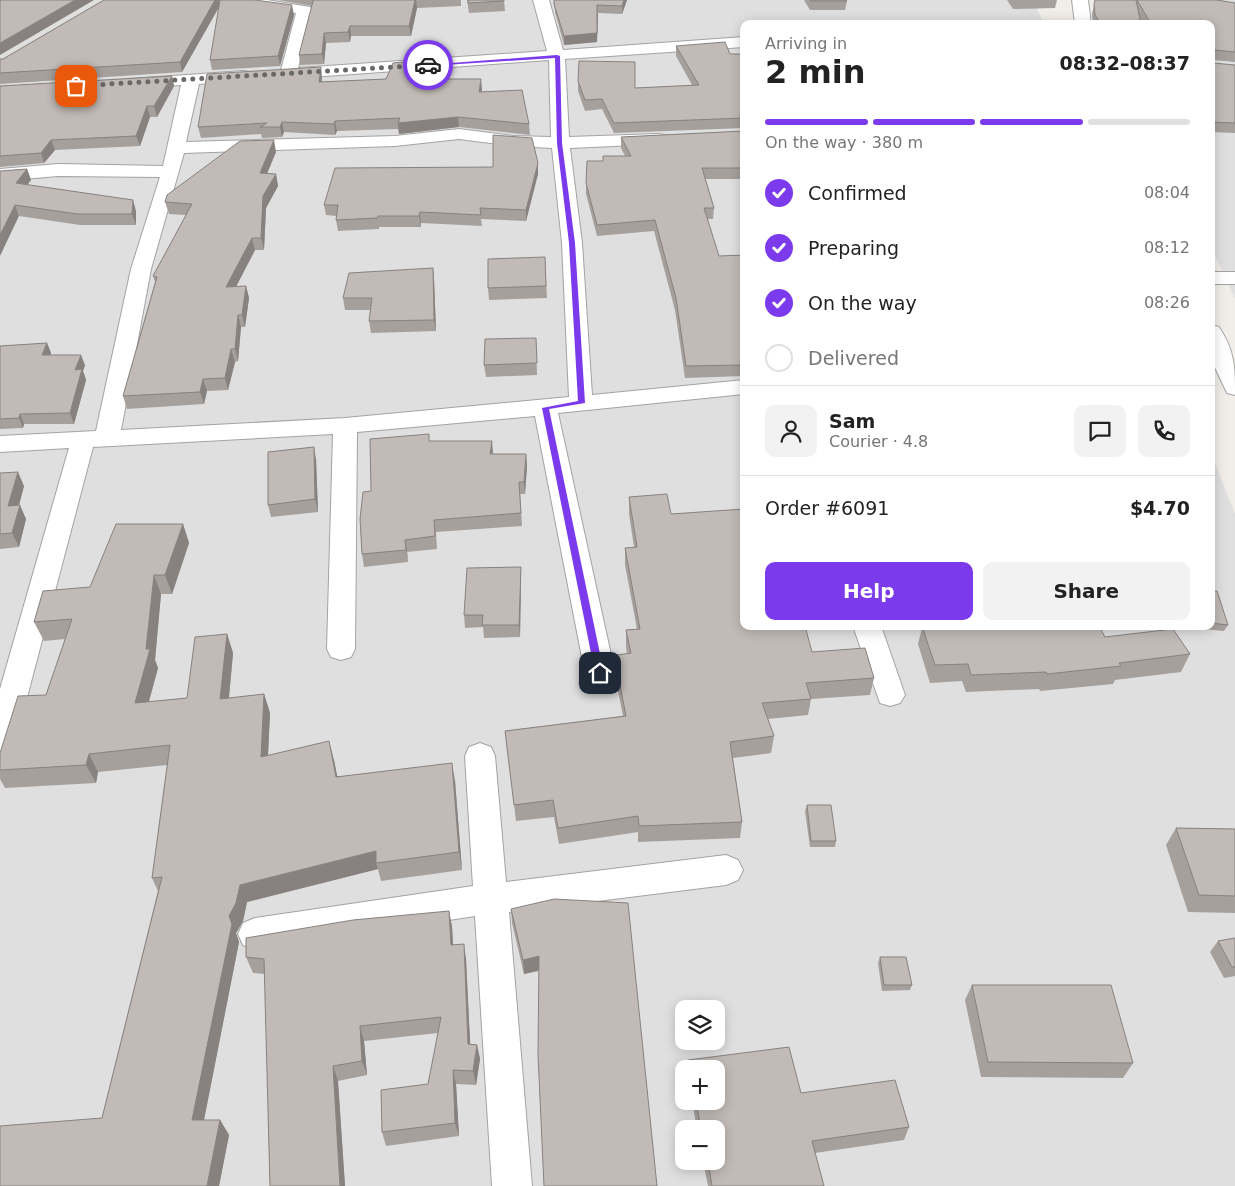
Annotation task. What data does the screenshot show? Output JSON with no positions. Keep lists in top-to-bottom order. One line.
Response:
{"page":{"heading":["2 min","Arriving in","08:32–08:37"],"panel":["Sam","Courier · 4.8","Order #6091","$4.70"],"bar":"On the way · 380 m","list":[["Confirmed","08:04"],["Preparing","08:12"],["On the way","08:26"],"Delivered"],"buttons":["Help","Share"],"map_buttons":["+","−"]}}
